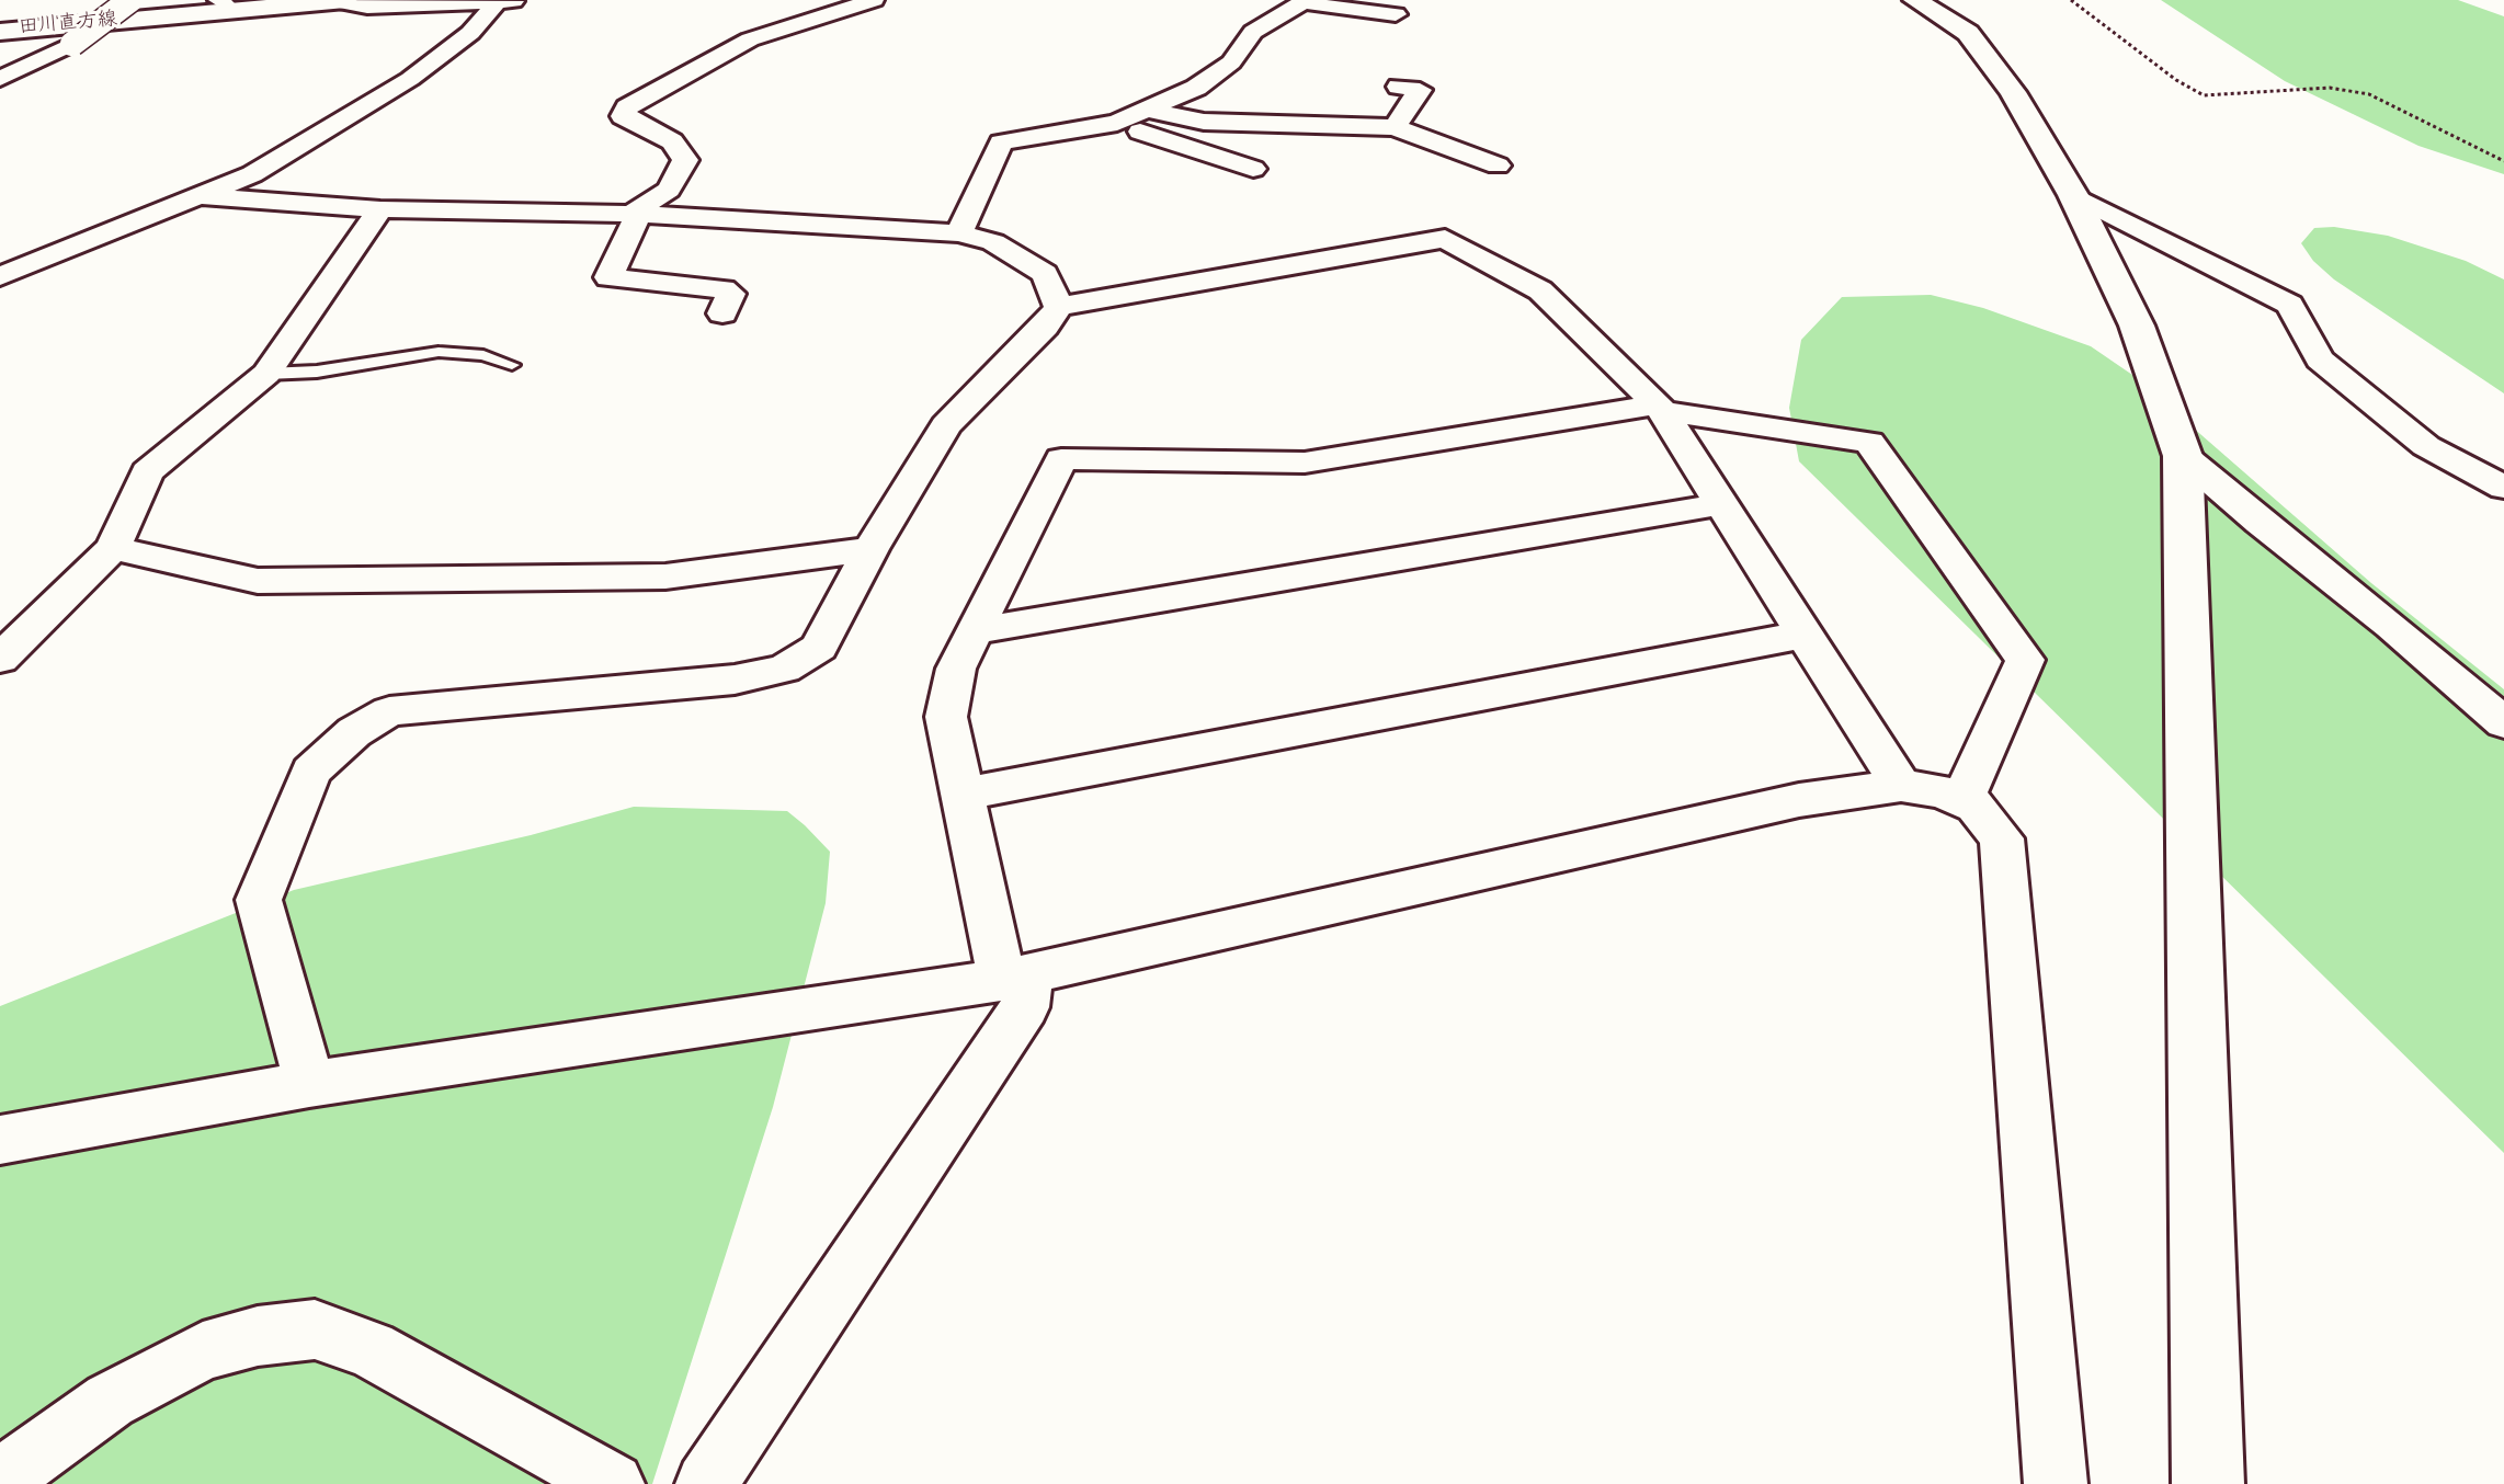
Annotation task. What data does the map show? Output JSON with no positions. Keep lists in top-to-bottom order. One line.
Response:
{"streets":{"street":["田川直方線"]}}
